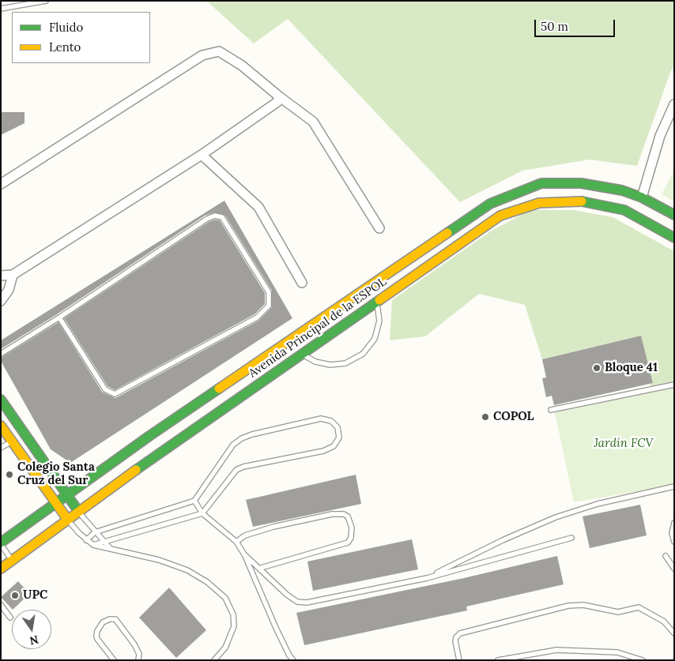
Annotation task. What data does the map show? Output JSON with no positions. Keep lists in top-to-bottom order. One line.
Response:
{"streets":{"street":["Avenida Principal de la ESPOL"]},"parks":["Jardín FCV"],"places":["Bloque 41","COPOL","Colegio Santa Cruz del Sur","UPC"],"legend":["Fluido","Lento"],"scale_bar":"50 m","north":"bottom"}
